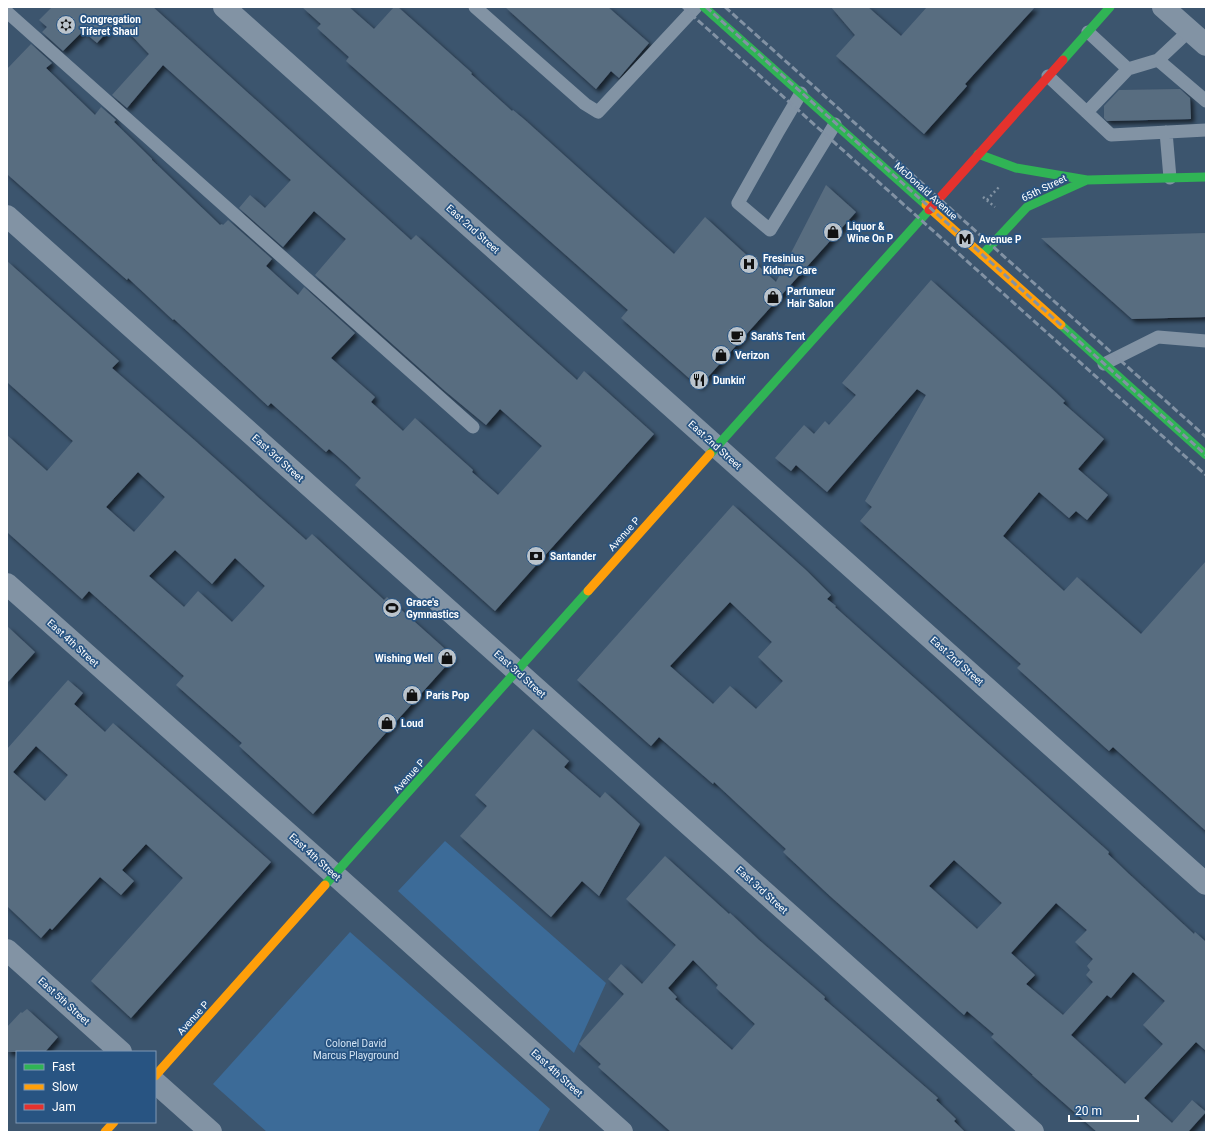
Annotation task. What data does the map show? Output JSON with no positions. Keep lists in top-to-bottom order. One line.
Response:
{"streets":{"main road":["65th Street","McDonald Avenue","Avenue P"],"street":["East 2nd Street","East 3rd Street","East 4th Street","East 5th Street"]},"crossings":[["65th Street","McDonald Avenue"],["65th Street","Avenue P"],["McDonald Avenue","Avenue P"],["East 2nd Street","Avenue P"],["East 3rd Street","Avenue P"],["Avenue P","East 4th Street"]],"parks":["Colonel David Marcus Playground"],"places":{"synagogue":["Congregation Tiferet Shaul"],"shop":["Liquor & Wine On P","Parfumeur Hair Salon","Verizon","Wishing Well","Paris Pop","Loud"],"metro station":["Avenue P"],"hospital":["Fresinius Kidney Care"],"cafe":["Sarah's Tent"],"restaurant":["Dunkin'"],"bank":["Santander"],"sports":["Grace's Gymnastics"]},"legend":["Fast","Slow","Jam"],"scale_bar":"20 m"}
